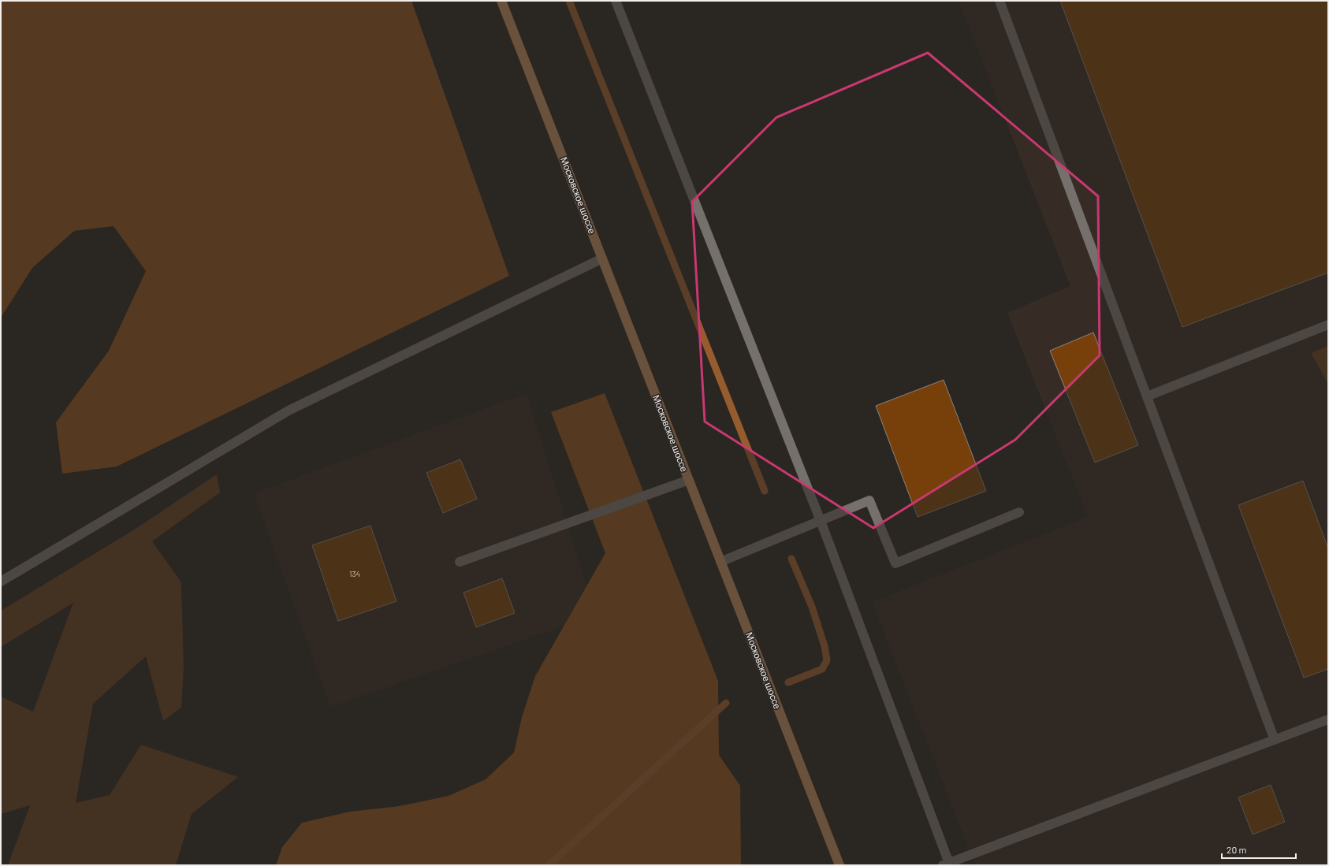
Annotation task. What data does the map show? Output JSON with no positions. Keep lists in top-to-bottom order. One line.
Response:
{"streets":{"main road":["Московское шоссе"]},"house_numbers":["134"],"scale_bar":"20 m"}
